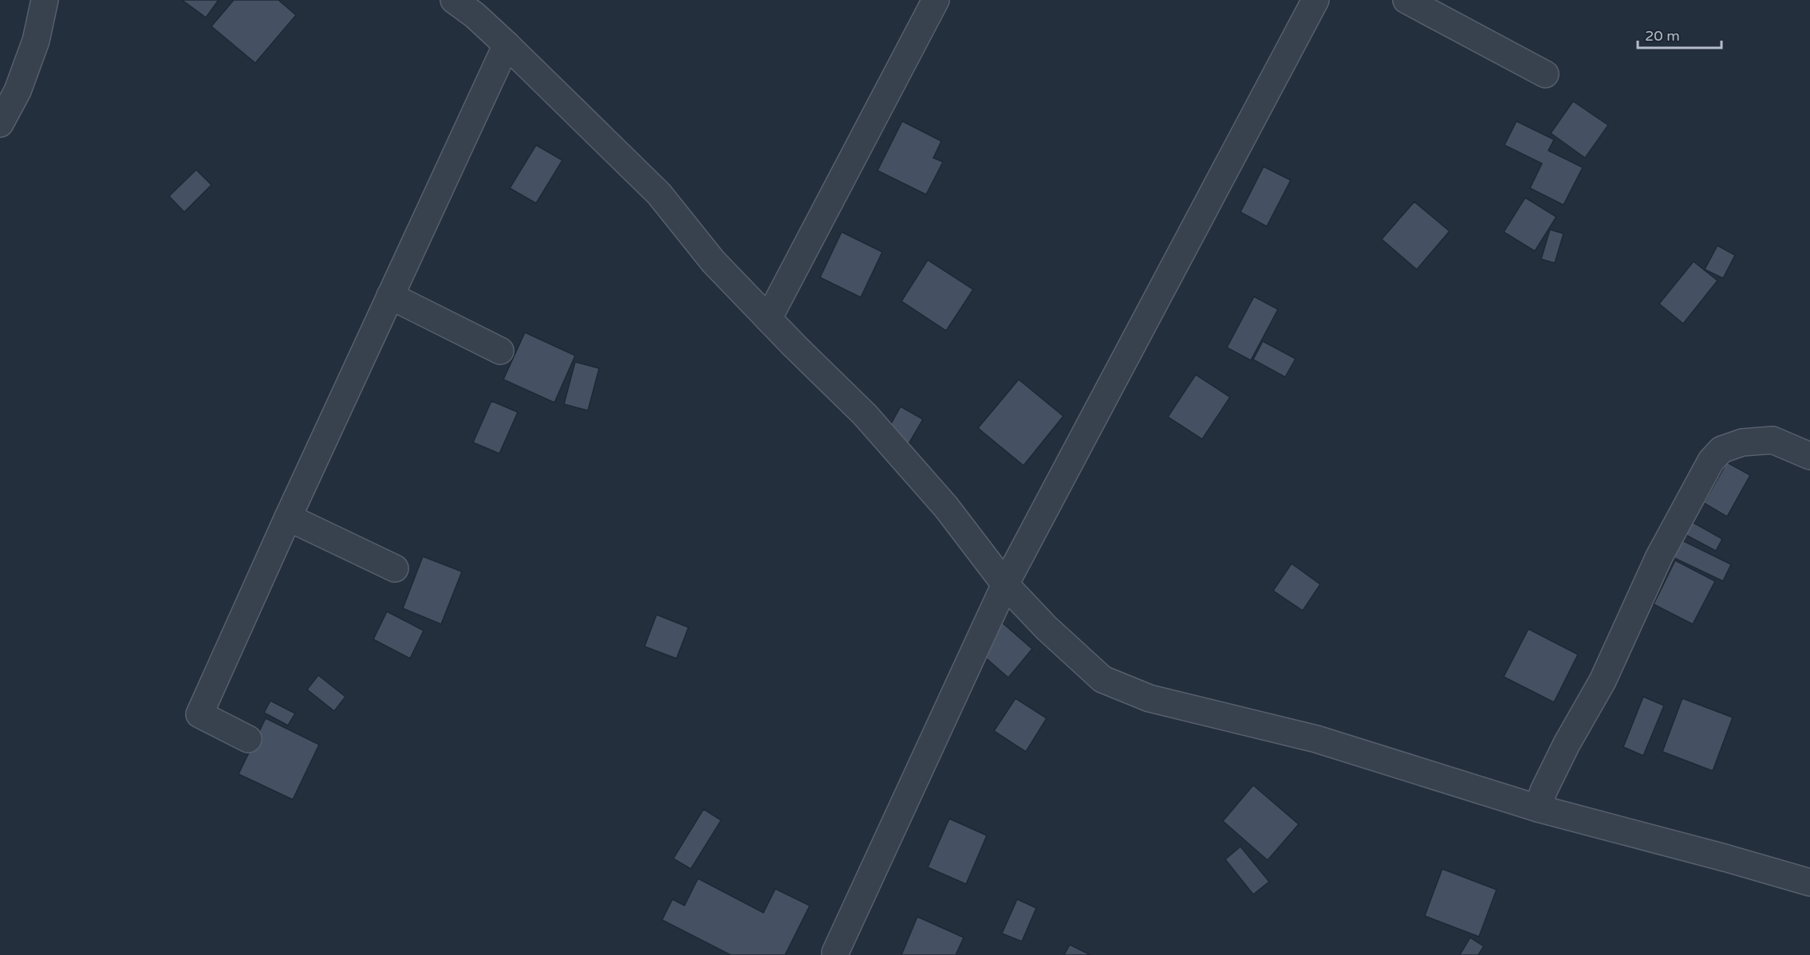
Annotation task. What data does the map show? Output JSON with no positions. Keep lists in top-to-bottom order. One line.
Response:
{"scale_bar":"20 m"}
